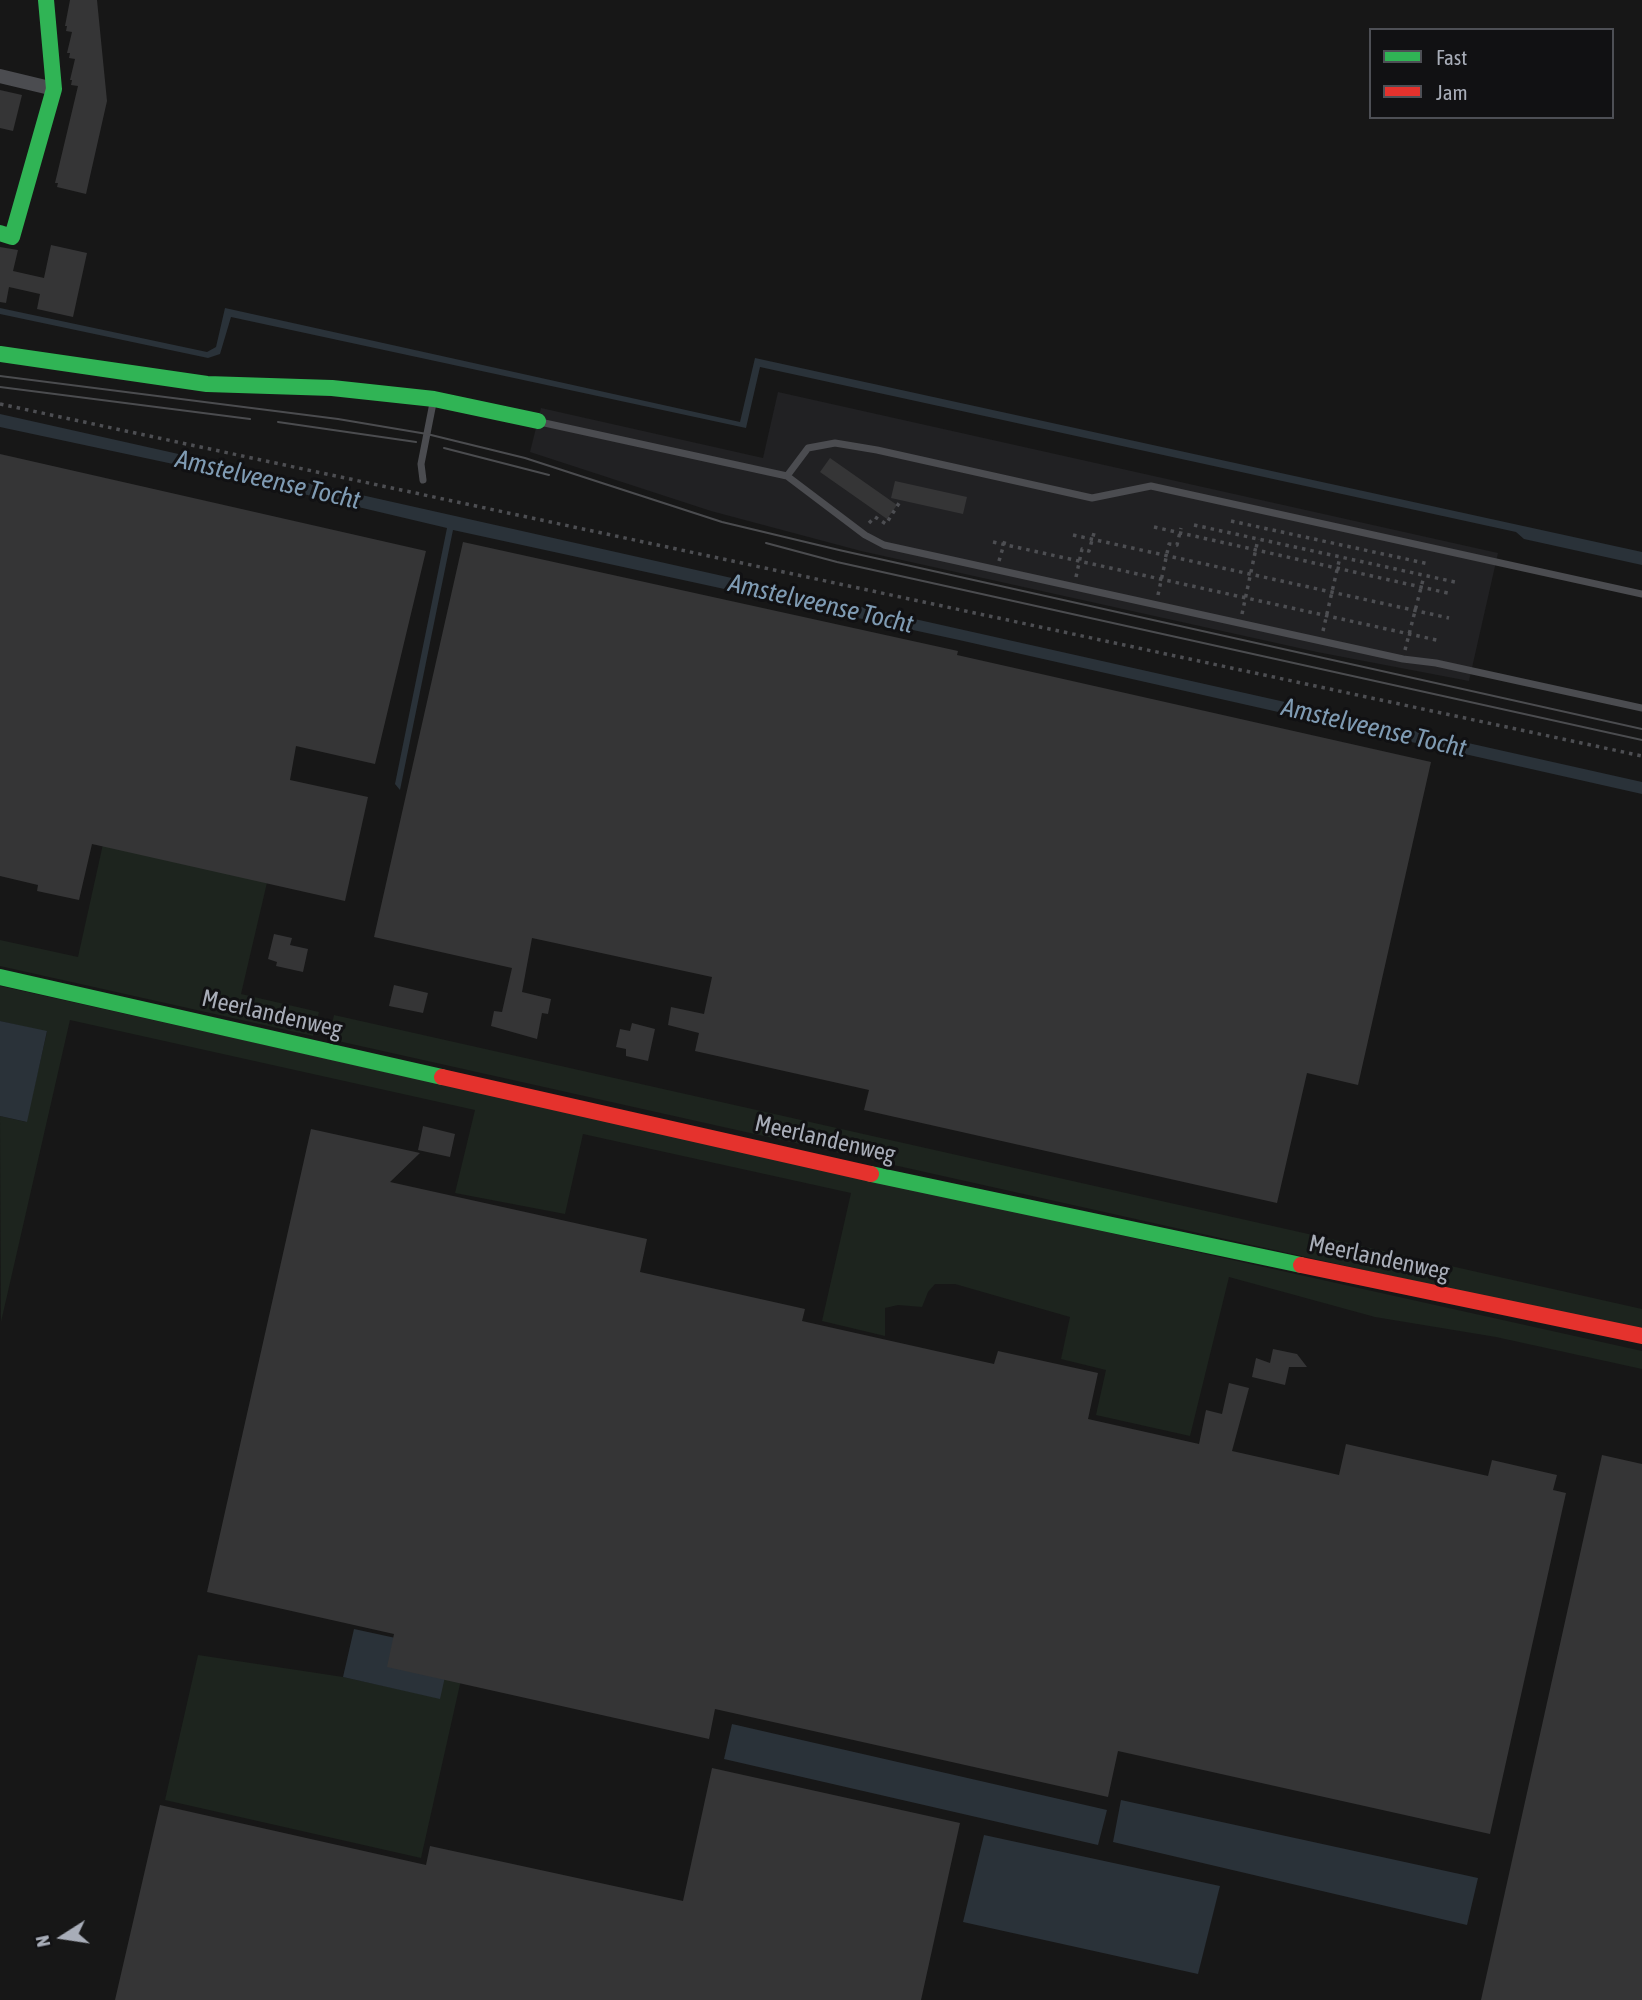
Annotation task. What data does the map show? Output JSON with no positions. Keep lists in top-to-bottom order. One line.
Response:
{"streets":{"street":["Meerlandenweg"]},"water":["Amstelveense Tocht"],"legend":["Fast","Jam"],"north":"left"}
